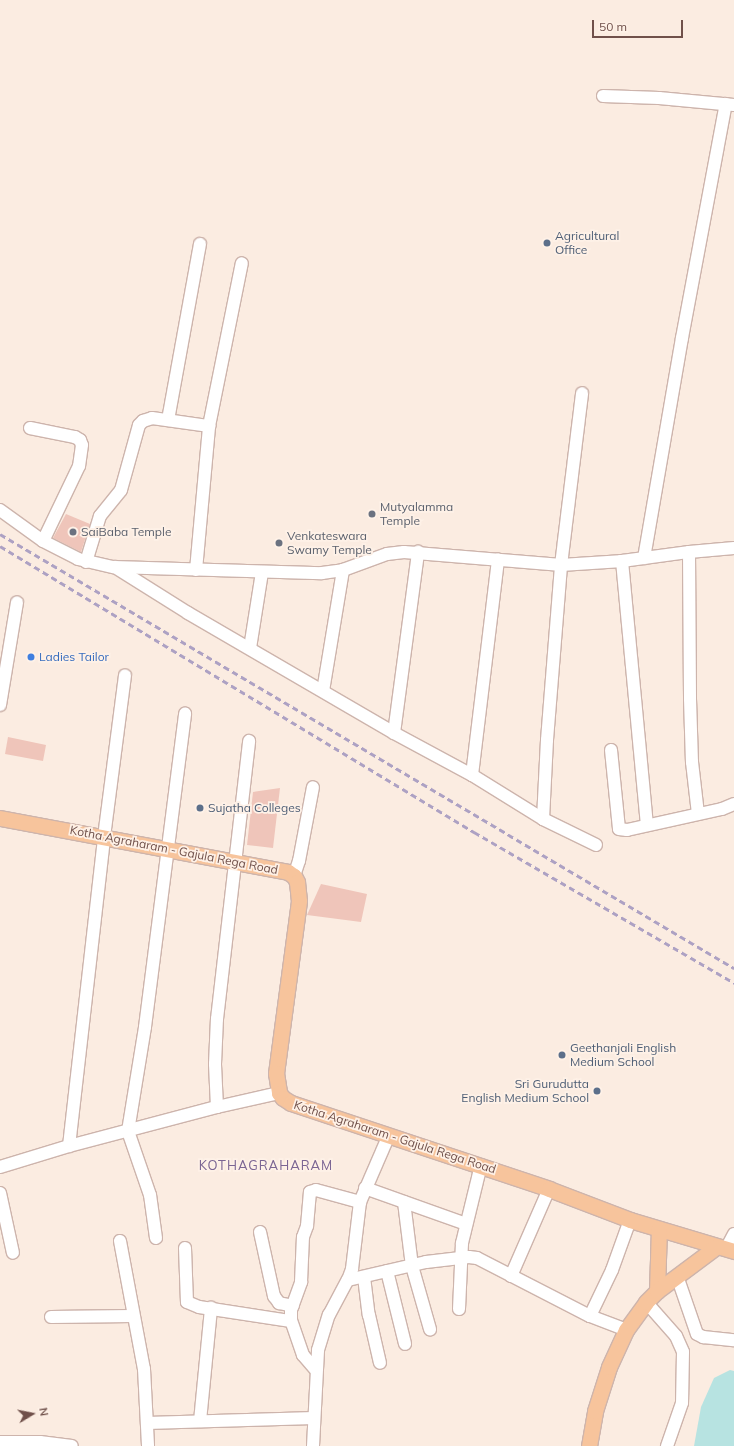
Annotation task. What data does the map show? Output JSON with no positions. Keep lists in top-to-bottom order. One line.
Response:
{"streets":{"main road":["Kotha Agraharam - Gajula Rega Road"]},"districts":["KOTHAGRAHARAM"],"places":["Agricultural Office","Mutyalamma Temple","SaiBaba Temple","Venkateswara Swamy Temple","Ladies Tailor","Sujatha Colleges","Geethanjali English Medium School","Sri Gurudutta English Medium School"],"scale_bar":"50 m","north":"right"}
